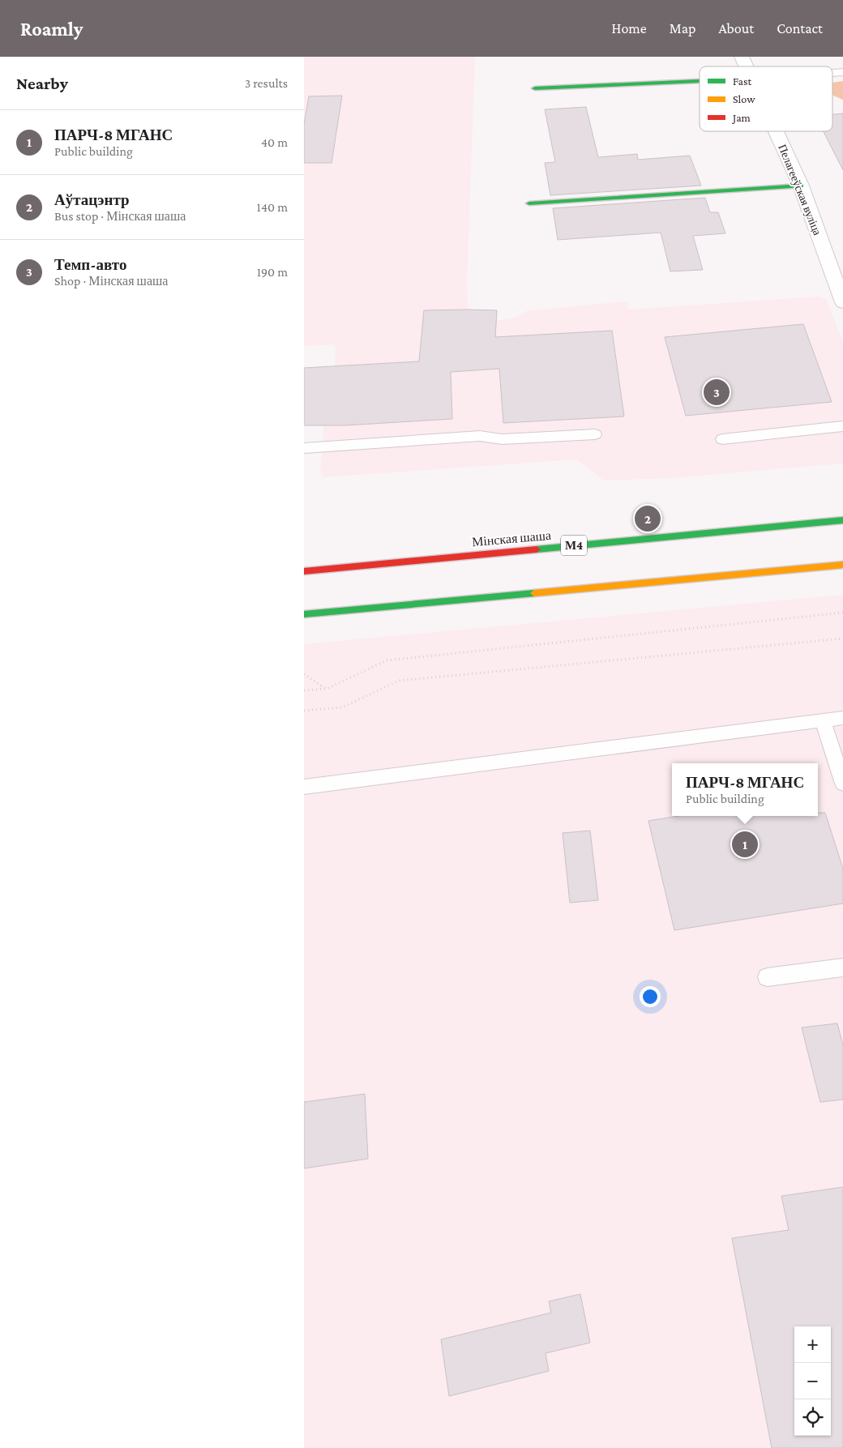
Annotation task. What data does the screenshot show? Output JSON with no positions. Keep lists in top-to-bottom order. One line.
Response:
{"streets":{"main road":["Мінская шаша","М4"],"street":["Пелагееўская вуліца"]},"legend":["Fast","Slow","Jam"],"page":{"header":"Roamly","nav":["Home","Map","About","Contact"],"heading":["Nearby","3 results"],"list":[{"mark":"1","name":"ПАРЧ-8 МГАНС","note":"Public building","value":"40 m"},{"mark":"2","name":"Аўтацэнтр","note":"Bus stop · Мінская шаша","value":"140 m"},{"mark":"3","name":"Темп-авто","note":"Shop · Мінская шаша","value":"190 m"}],"pins":["3","2","1"],"popup":["ПАРЧ-8 МГАНС","Public building"],"map_buttons":["+","−"]}}
